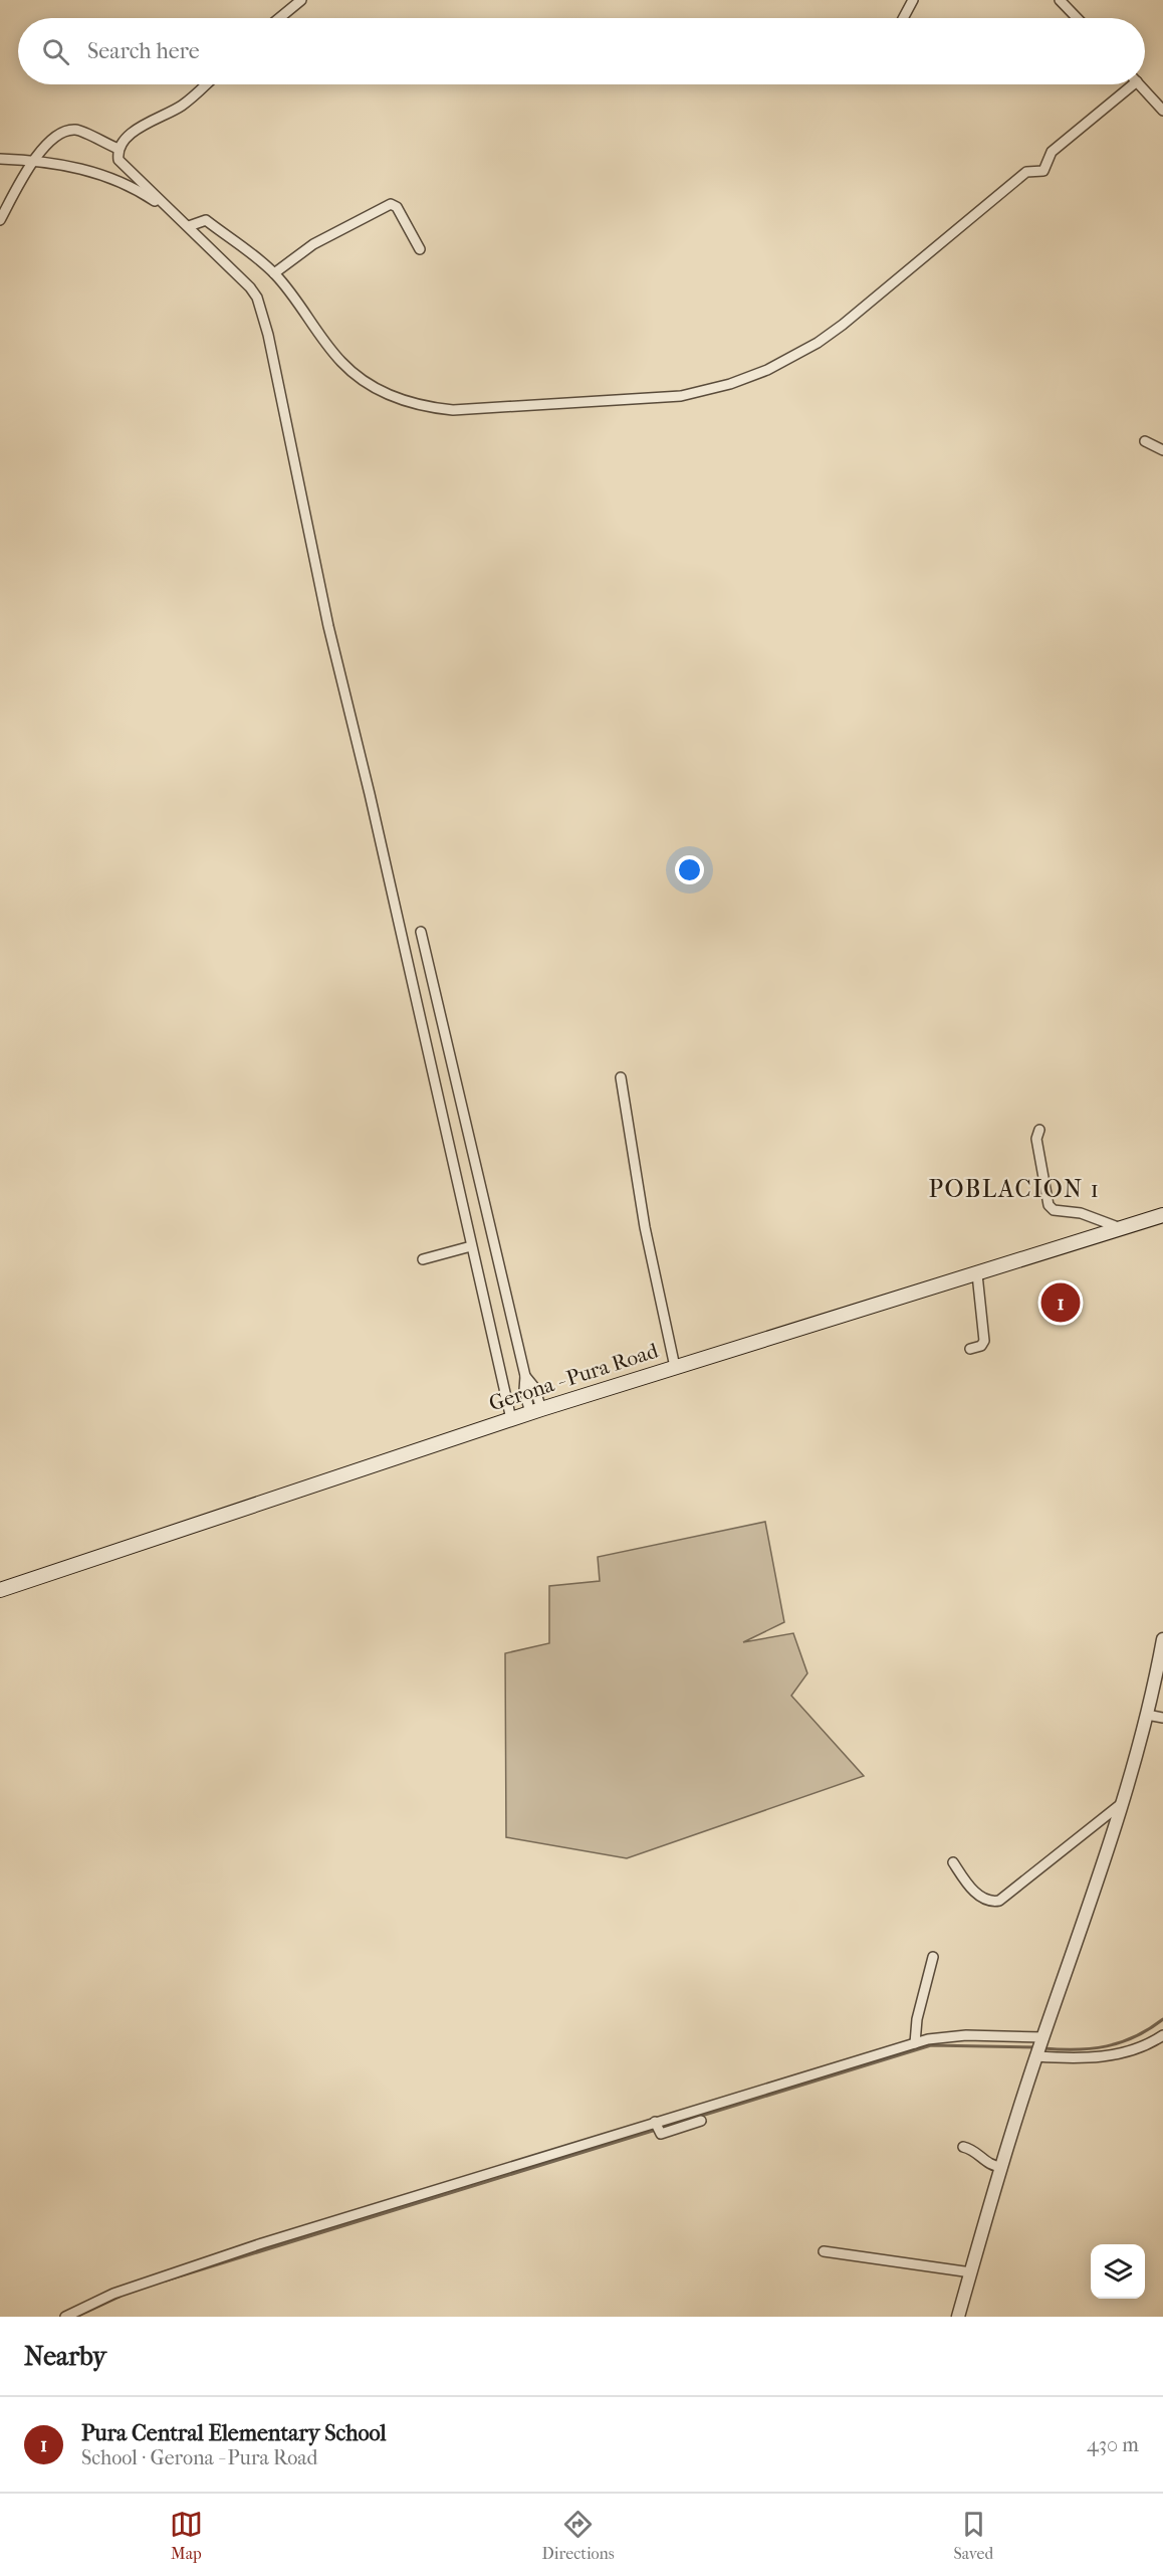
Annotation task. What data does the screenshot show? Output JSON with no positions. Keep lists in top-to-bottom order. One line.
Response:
{"streets":{"main road":["Gerona - Pura Road"]},"districts":["POBLACION 1"],"page":{"search":"Search here","pins":"1","heading":"Nearby","list":[{"mark":"1","name":"Pura Central Elementary School","note":"School · Gerona - Pura Road","value":"430 m"}],"nav":["Map","Directions","Saved"]}}
